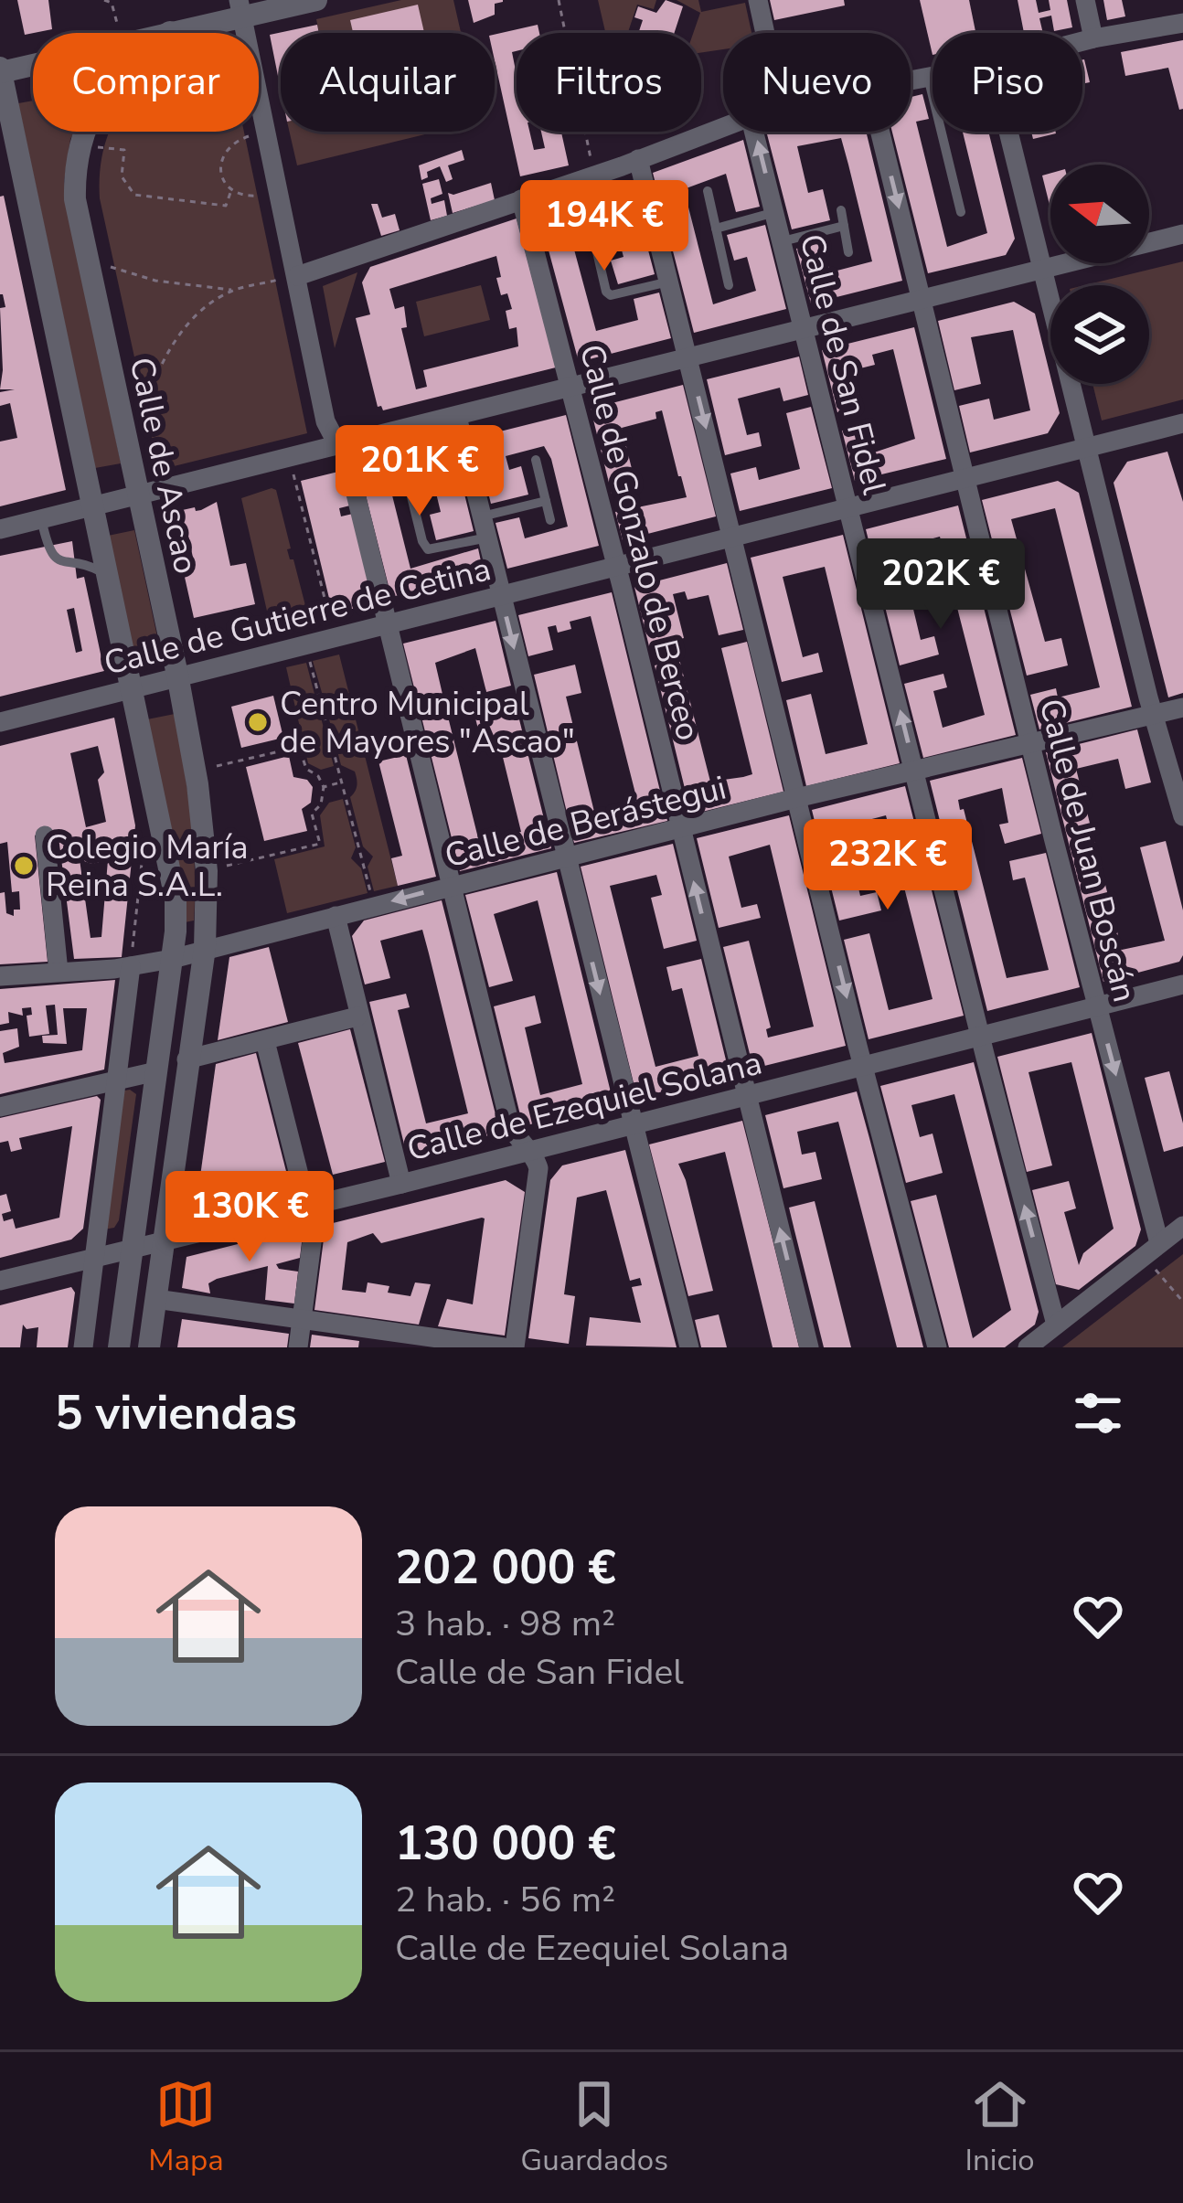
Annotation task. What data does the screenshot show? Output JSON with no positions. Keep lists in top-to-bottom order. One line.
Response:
{"streets":{"street":["Calle de San Fidel","Calle de Ascao","Calle de Gonzalo de Berceo","Calle de Gutierre de Cetina","Calle de Berástegui","Calle de Juan Boscán","Calle de Ezequiel Solana"]},"crossings":[["Calle de San Fidel","Calle de Gutierre de Cetina"],["Calle de San Fidel","Calle de Berástegui"],["Calle de San Fidel","Calle de Ezequiel Solana"],["Calle de Ascao","Calle de Gutierre de Cetina"],["Calle de Ascao","Calle de Berástegui"],["Calle de Ascao","Calle de Ezequiel Solana"],["Calle de Gonzalo de Berceo","Calle de Gutierre de Cetina"],["Calle de Gonzalo de Berceo","Calle de Berástegui"],["Calle de Gonzalo de Berceo","Calle de Ezequiel Solana"],["Calle de Gutierre de Cetina","Calle de Juan Boscán"],["Calle de Berástegui","Calle de Juan Boscán"],["Calle de Juan Boscán","Calle de Ezequiel Solana"]],"places":["Centro Municipal de Mayores \"Ascao\"","Colegio María Reina S.A.L."],"north":"left","page":{"chip":["Comprar","Alquilar","Filtros","Nuevo","Piso"],"price":["194K €","201K €","202K €","232K €","130K €"],"heading":"5 viviendas","list":[{"name":"202 000 €","note":"3 hab. · 98 m² · Calle de San Fidel"},{"name":"130 000 €","note":"2 hab. · 56 m² · Calle de Ezequiel Solana"}],"tabs":["Mapa","Guardados","Inicio"]}}
